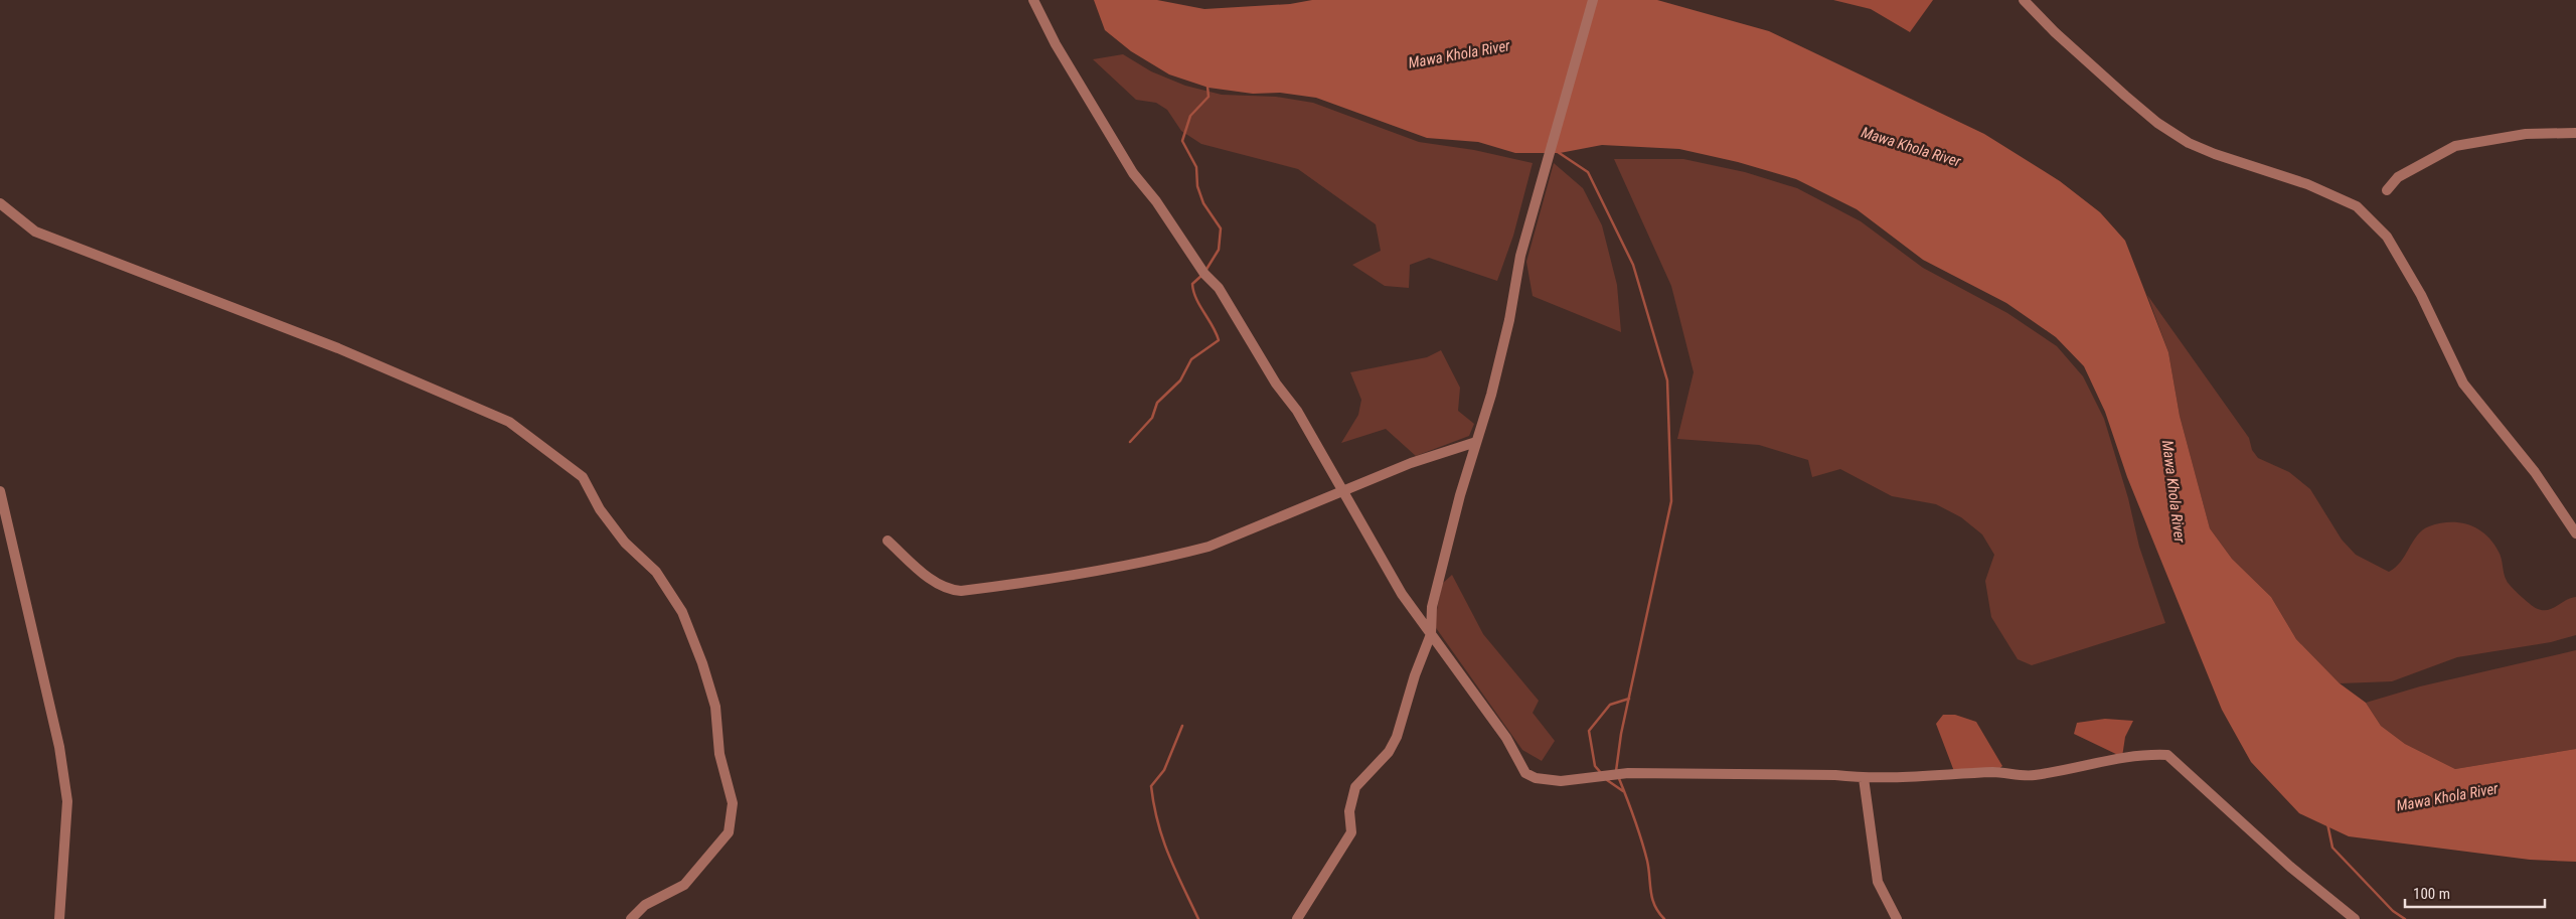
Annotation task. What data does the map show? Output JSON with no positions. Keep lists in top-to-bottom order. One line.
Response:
{"water":["Mawa Khola River"],"scale_bar":"100 m"}
